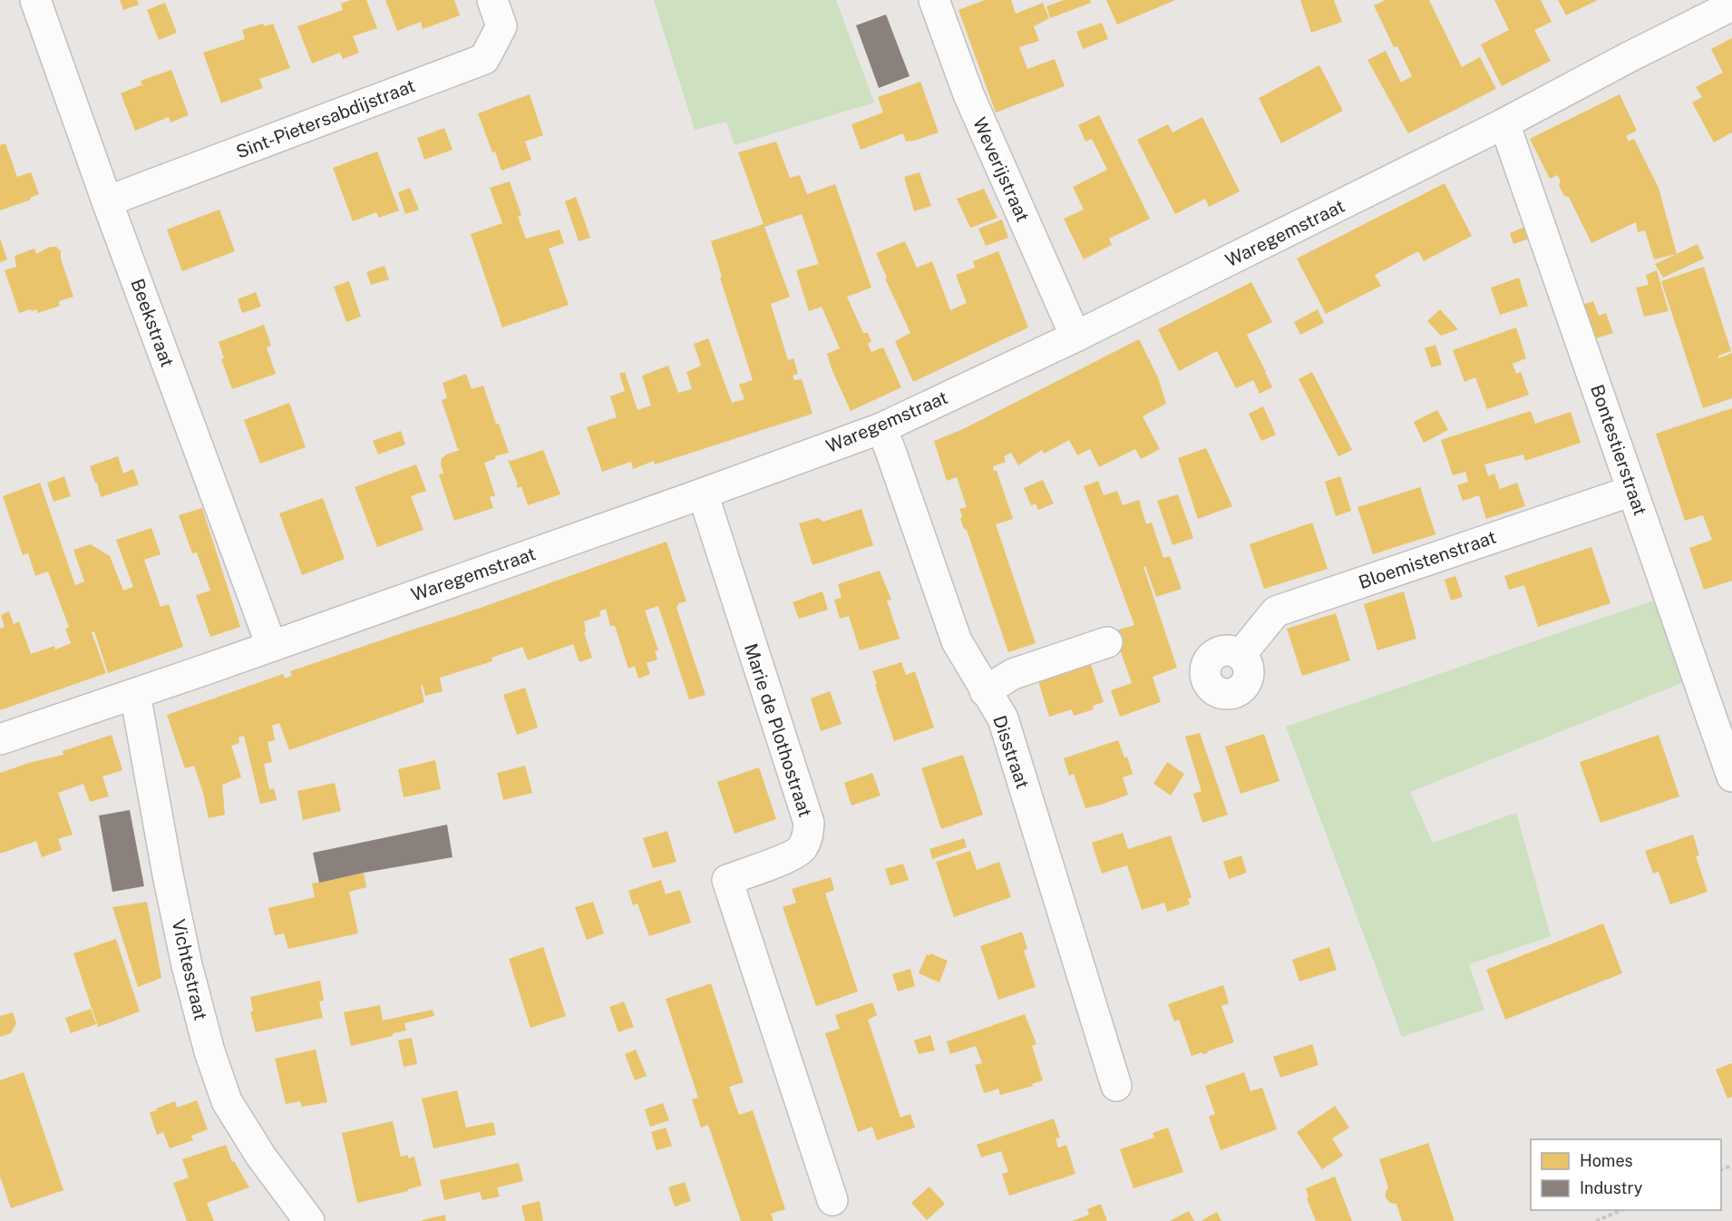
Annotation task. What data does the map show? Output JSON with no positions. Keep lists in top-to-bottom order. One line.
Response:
{"streets":{"street":["Sint-Pietersabdijstraat","Weverijstraat","Waregemstraat","Beekstraat","Bontestierstraat","Bloemistenstraat","Marie de Plothostraat","Disstraat","Vichtestraat"]},"crossings":[["Sint-Pietersabdijstraat","Beekstraat"],["Weverijstraat","Waregemstraat"],["Waregemstraat","Beekstraat"],["Waregemstraat","Bontestierstraat"],["Waregemstraat","Marie de Plothostraat"],["Waregemstraat","Disstraat"],["Waregemstraat","Vichtestraat"],["Bontestierstraat","Bloemistenstraat"]],"legend":["Homes","Industry"]}
